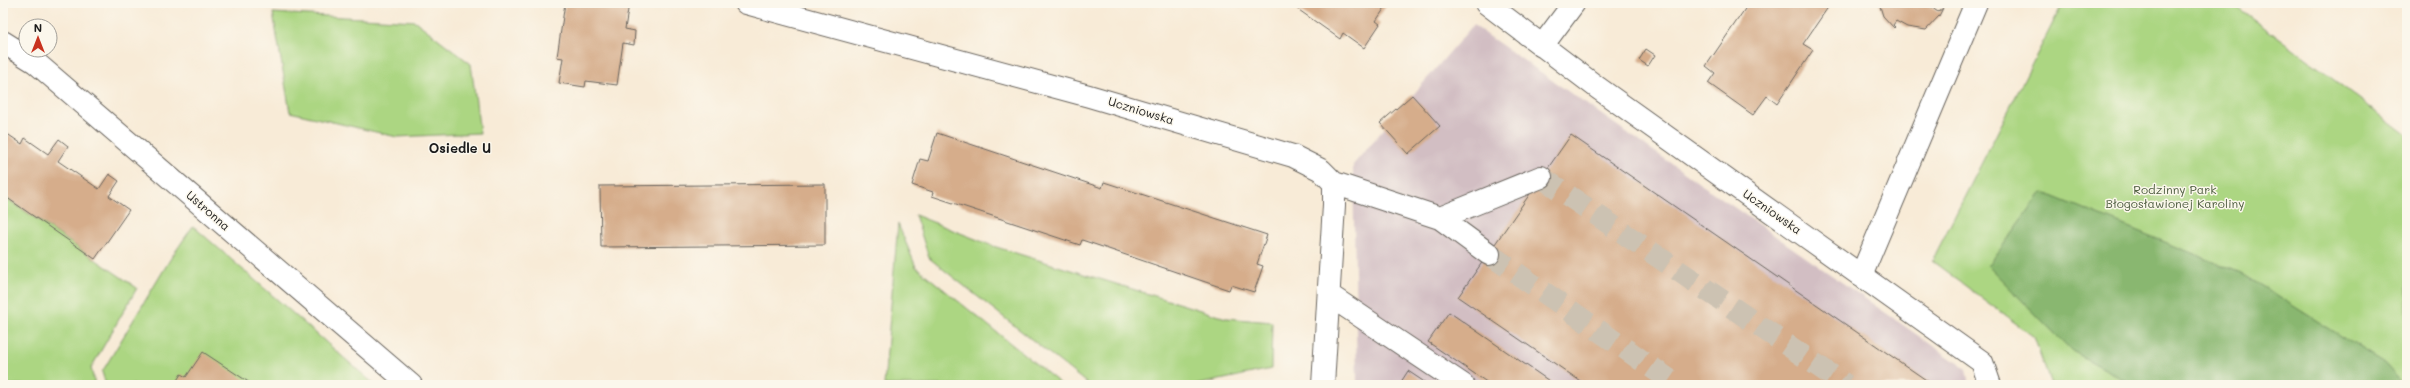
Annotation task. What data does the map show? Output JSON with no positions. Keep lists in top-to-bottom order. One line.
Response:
{"streets":{"street":["Uczniowska","Ustronna"]},"districts":["Osiedle U"],"parks":["Rodzinny Park Błogosławionej Karoliny"],"north":"top"}
